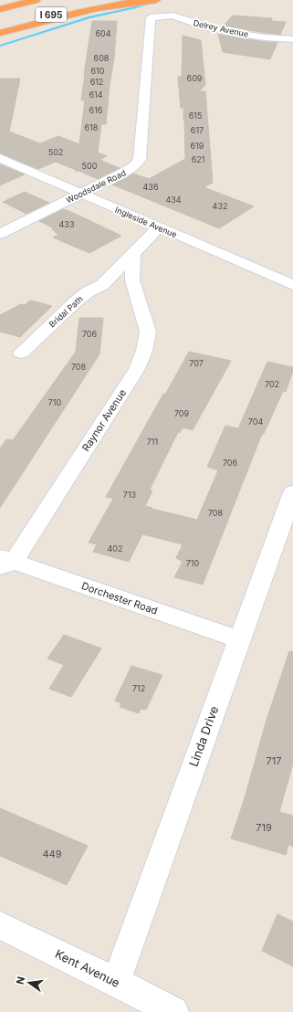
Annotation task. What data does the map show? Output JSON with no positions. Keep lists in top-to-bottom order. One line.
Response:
{"streets":{"highway":["I 695"],"street":["Delrey Avenue","Woodsdale Road","Ingleside Avenue","Bridal Path","Raynor Avenue","Dorchester Road","Linda Drive","Kent Avenue"]},"crossings":[["Delrey Avenue","Woodsdale Road"],["Woodsdale Road","Ingleside Avenue"],["Ingleside Avenue","Bridal Path"],["Bridal Path","Raynor Avenue"],["Raynor Avenue","Dorchester Road"],["Dorchester Road","Linda Drive"],["Linda Drive","Kent Avenue"]],"house_numbers":["604","608","610","609","612","614","616","615","618","617","619","502","621","500","436","434","432","433","706","707","708","702","710","709","704","711","706","713","708","402","710","712","717","719","449"],"north":"left"}
